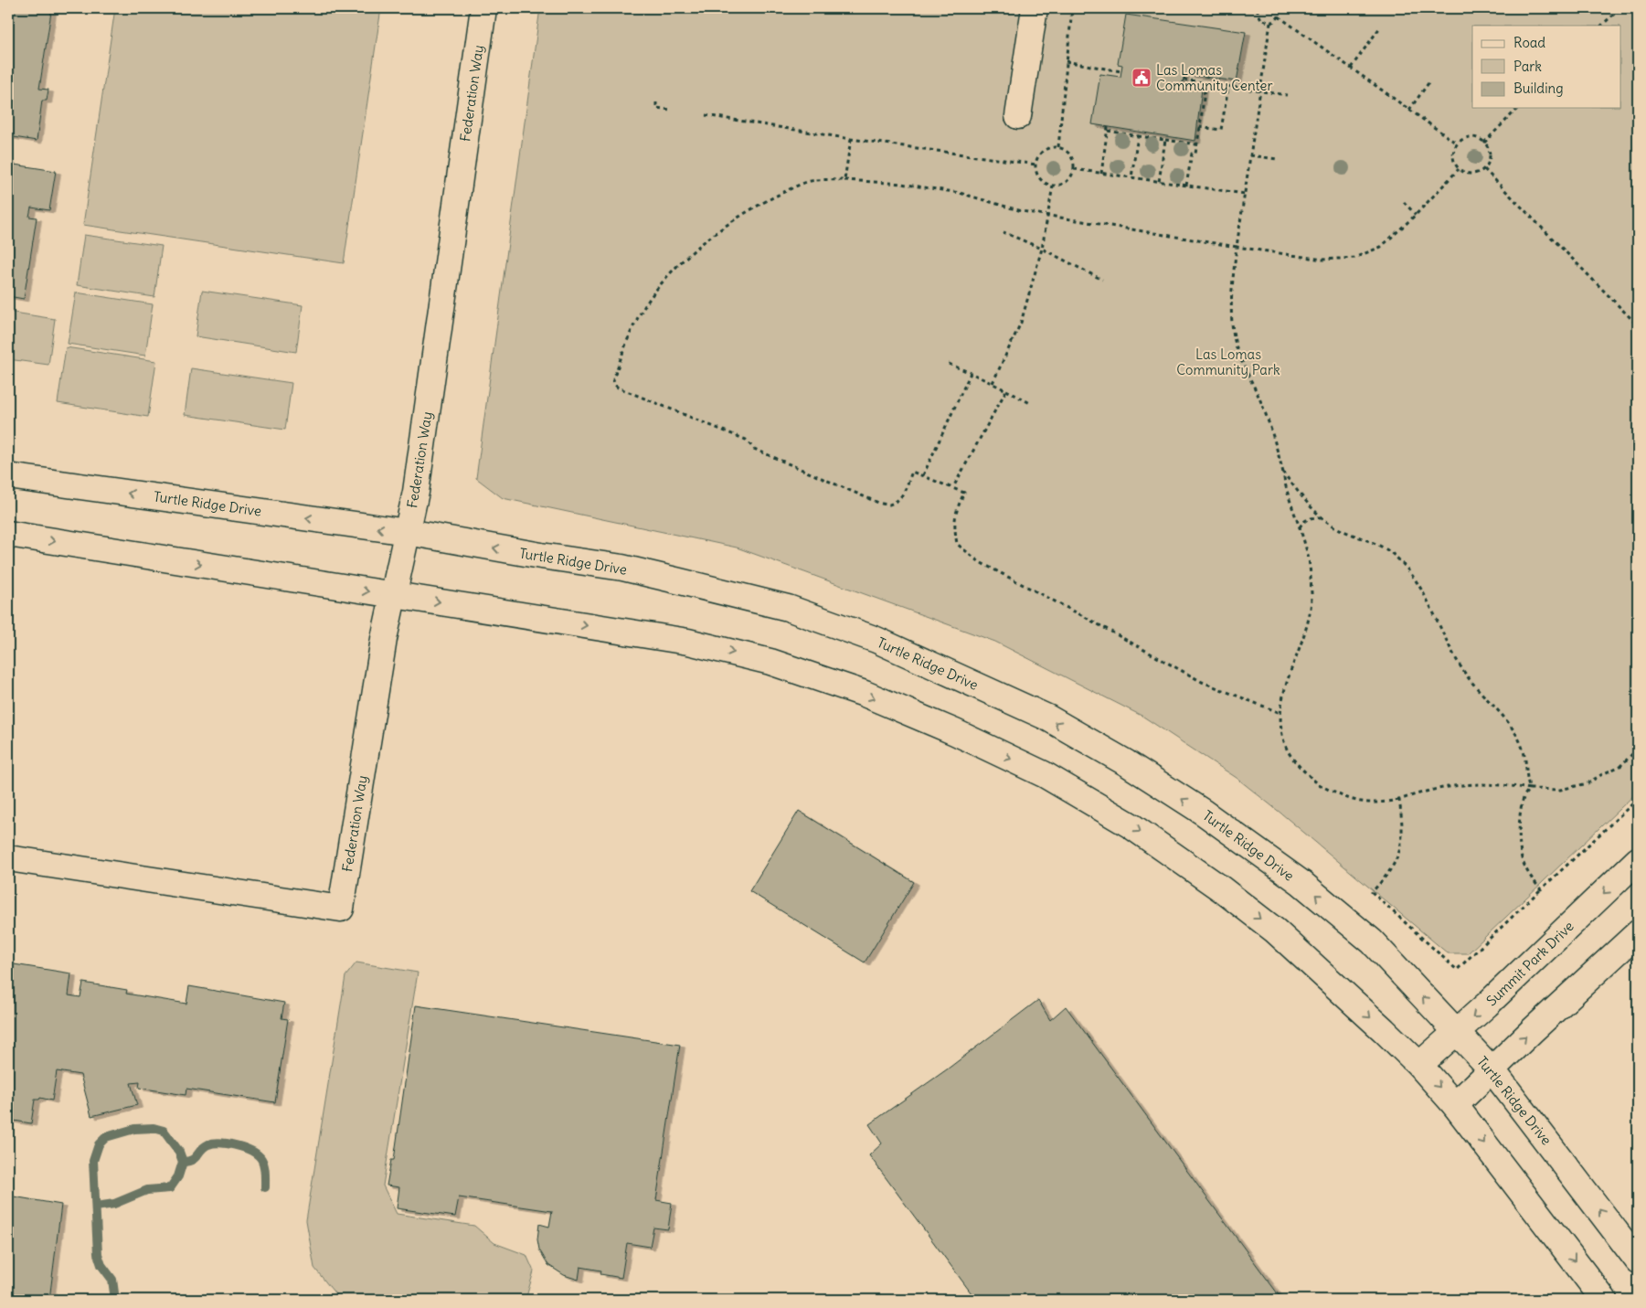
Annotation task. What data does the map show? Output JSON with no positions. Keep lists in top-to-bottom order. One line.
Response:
{"streets":{"street":["Federation Way","Turtle Ridge Drive","Summit Park Drive"]},"crossings":[["Federation Way","Turtle Ridge Drive"],["Turtle Ridge Drive","Summit Park Drive"]],"parks":["Las Lomas Community Park"],"places":{"public building":["Las Lomas Community Center"]},"legend":["Road","Park","Building"]}
